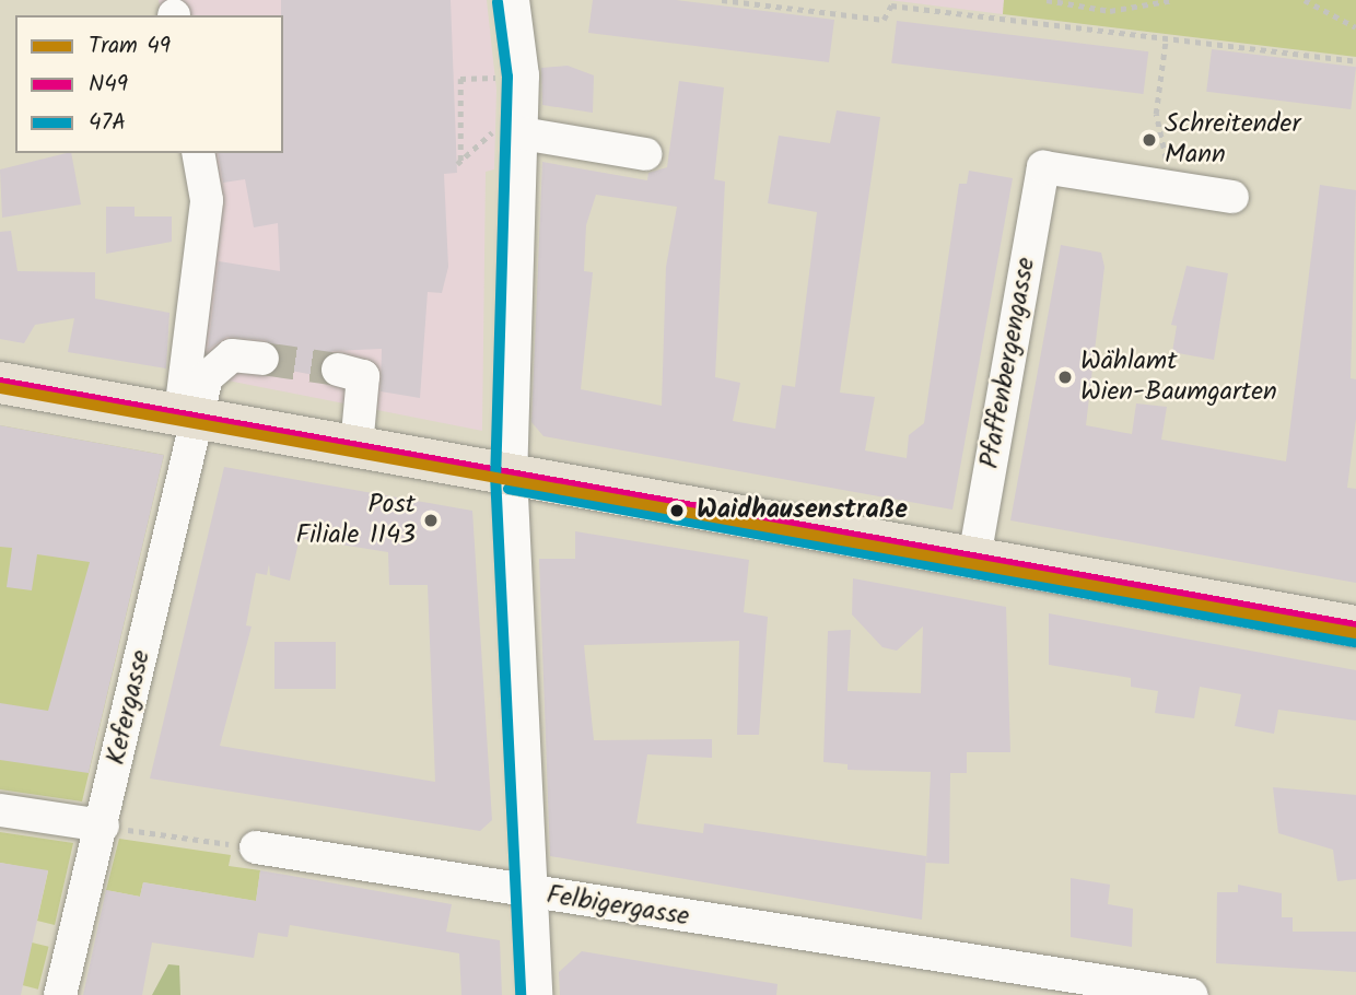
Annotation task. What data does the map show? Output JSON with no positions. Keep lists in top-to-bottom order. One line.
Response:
{"streets":{"street":["Pfaffenbergengasse","Kefergasse","Felbigergasse"]},"places":["Schreitender Mann","Wählamt Wien-Baumgarten","Waidhausenstraße","Post Filiale 1143"],"lines":["transit line 47A","transit line N49","tram line 49"],"legend":["Tram 49","N49","47A"]}
